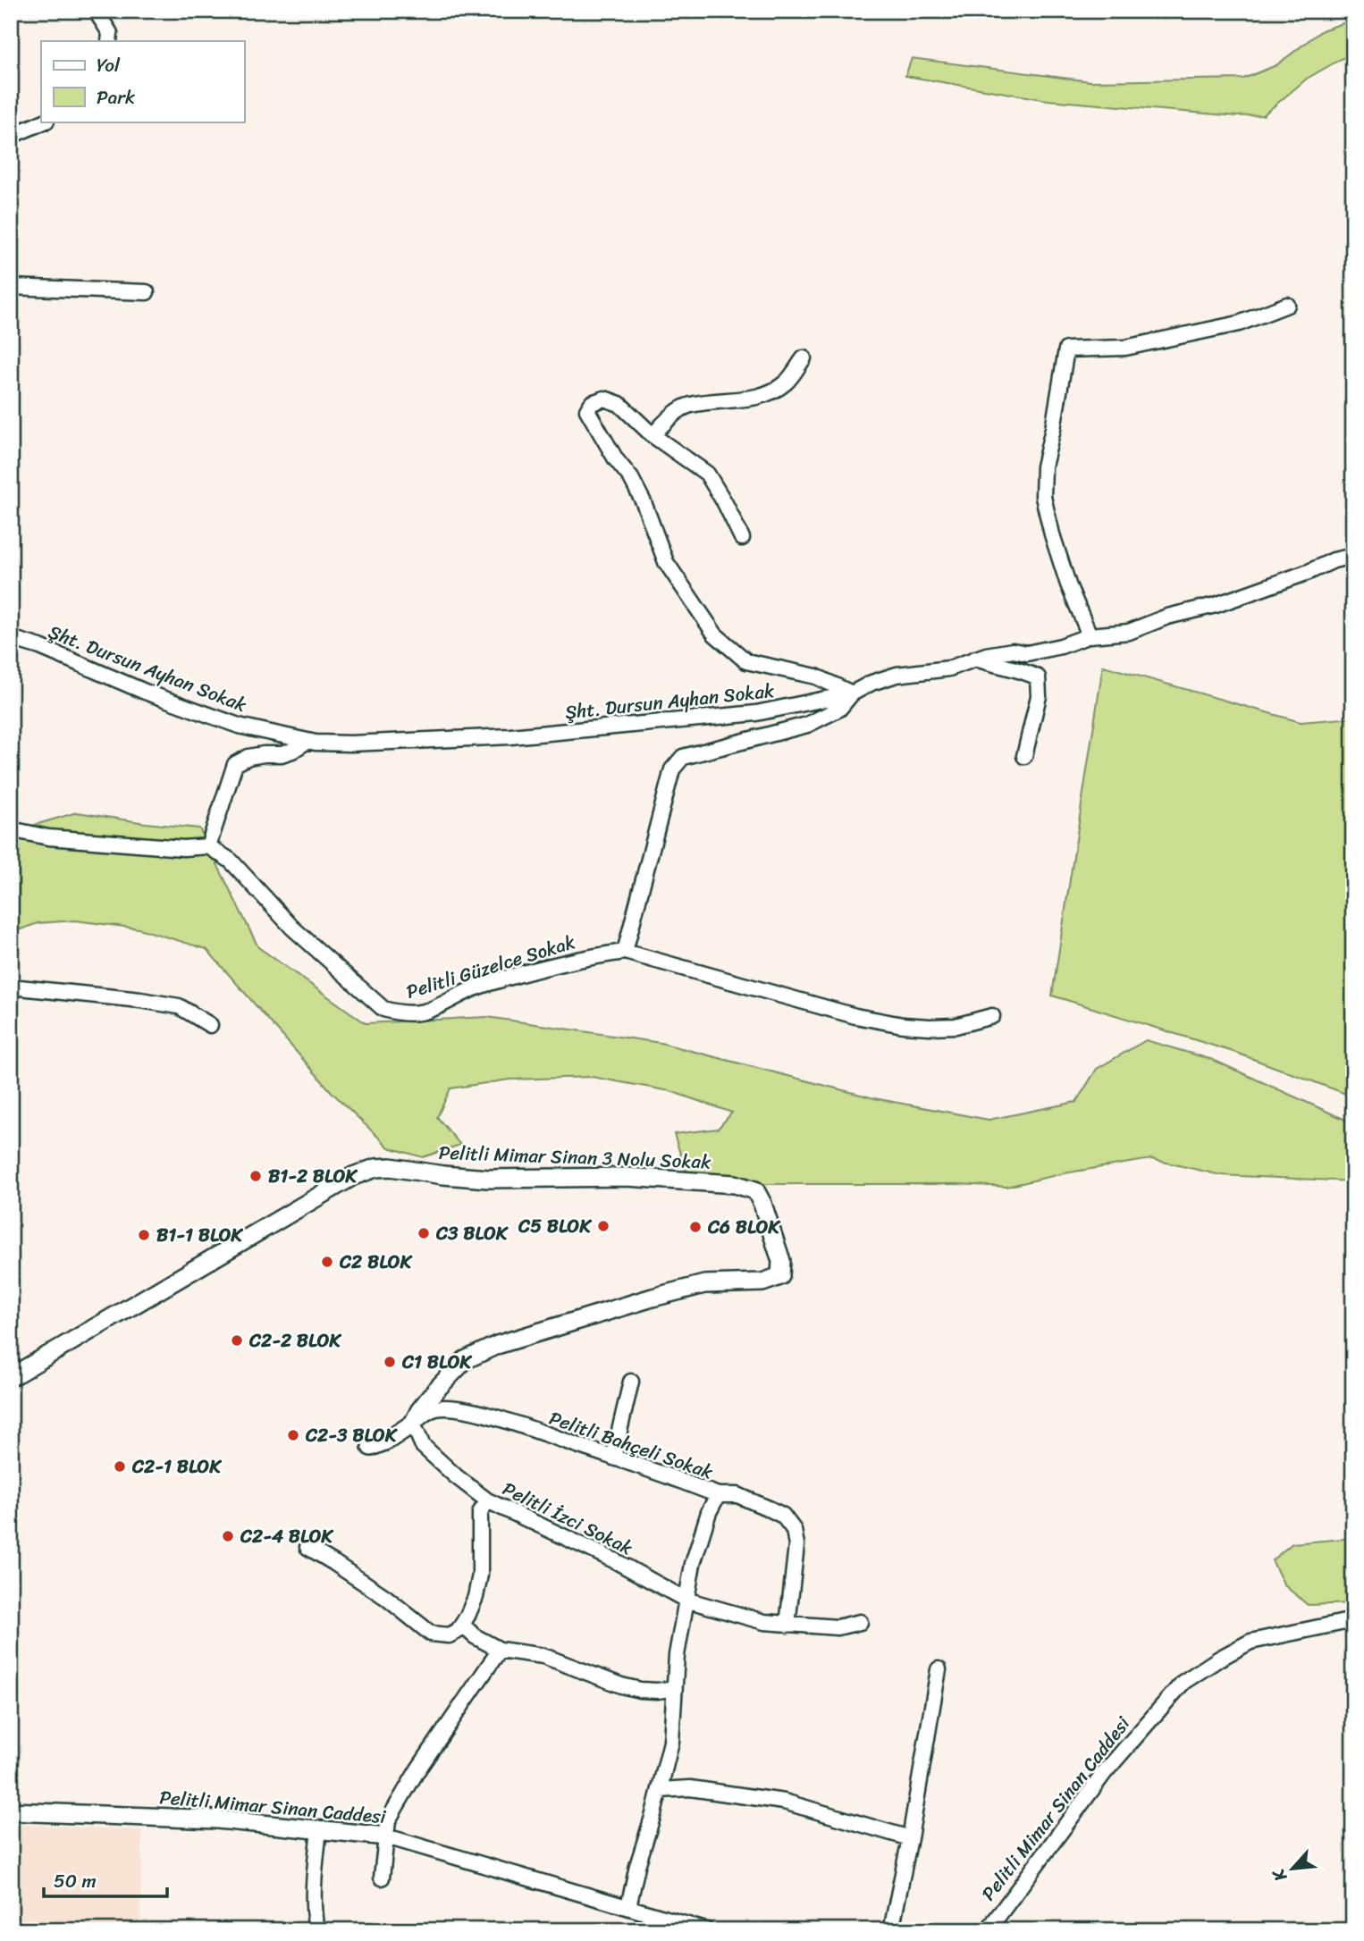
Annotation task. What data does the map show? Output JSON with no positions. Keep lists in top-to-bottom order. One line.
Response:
{"streets":{"street":["Şht. Dursun Ayhan Sokak","Pelitli Güzelce Sokak","Pelitli Mimar Sinan 3 Nolu Sokak","Pelitli Bahçeli Sokak","Pelitli İzci Sokak","Pelitli Mimar Sinan Caddesi"]},"crossings":[["Şht. Dursun Ayhan Sokak","Pelitli Güzelce Sokak"],["Pelitli Mimar Sinan 3 Nolu Sokak","Pelitli Bahçeli Sokak"],["Pelitli Bahçeli Sokak","Pelitli İzci Sokak"],["Pelitli Bahçeli Sokak","Pelitli Mimar Sinan Caddesi"]],"places":["B1-2 BLOK","C5 BLOK","C6 BLOK","C3 BLOK","B1-1 BLOK","C2 BLOK","C2-2 BLOK","C1 BLOK","C2-3 BLOK","C2-1 BLOK","C2-4 BLOK"],"legend":["Yol","Park"],"scale_bar":"50 m","north":"bottom left"}
